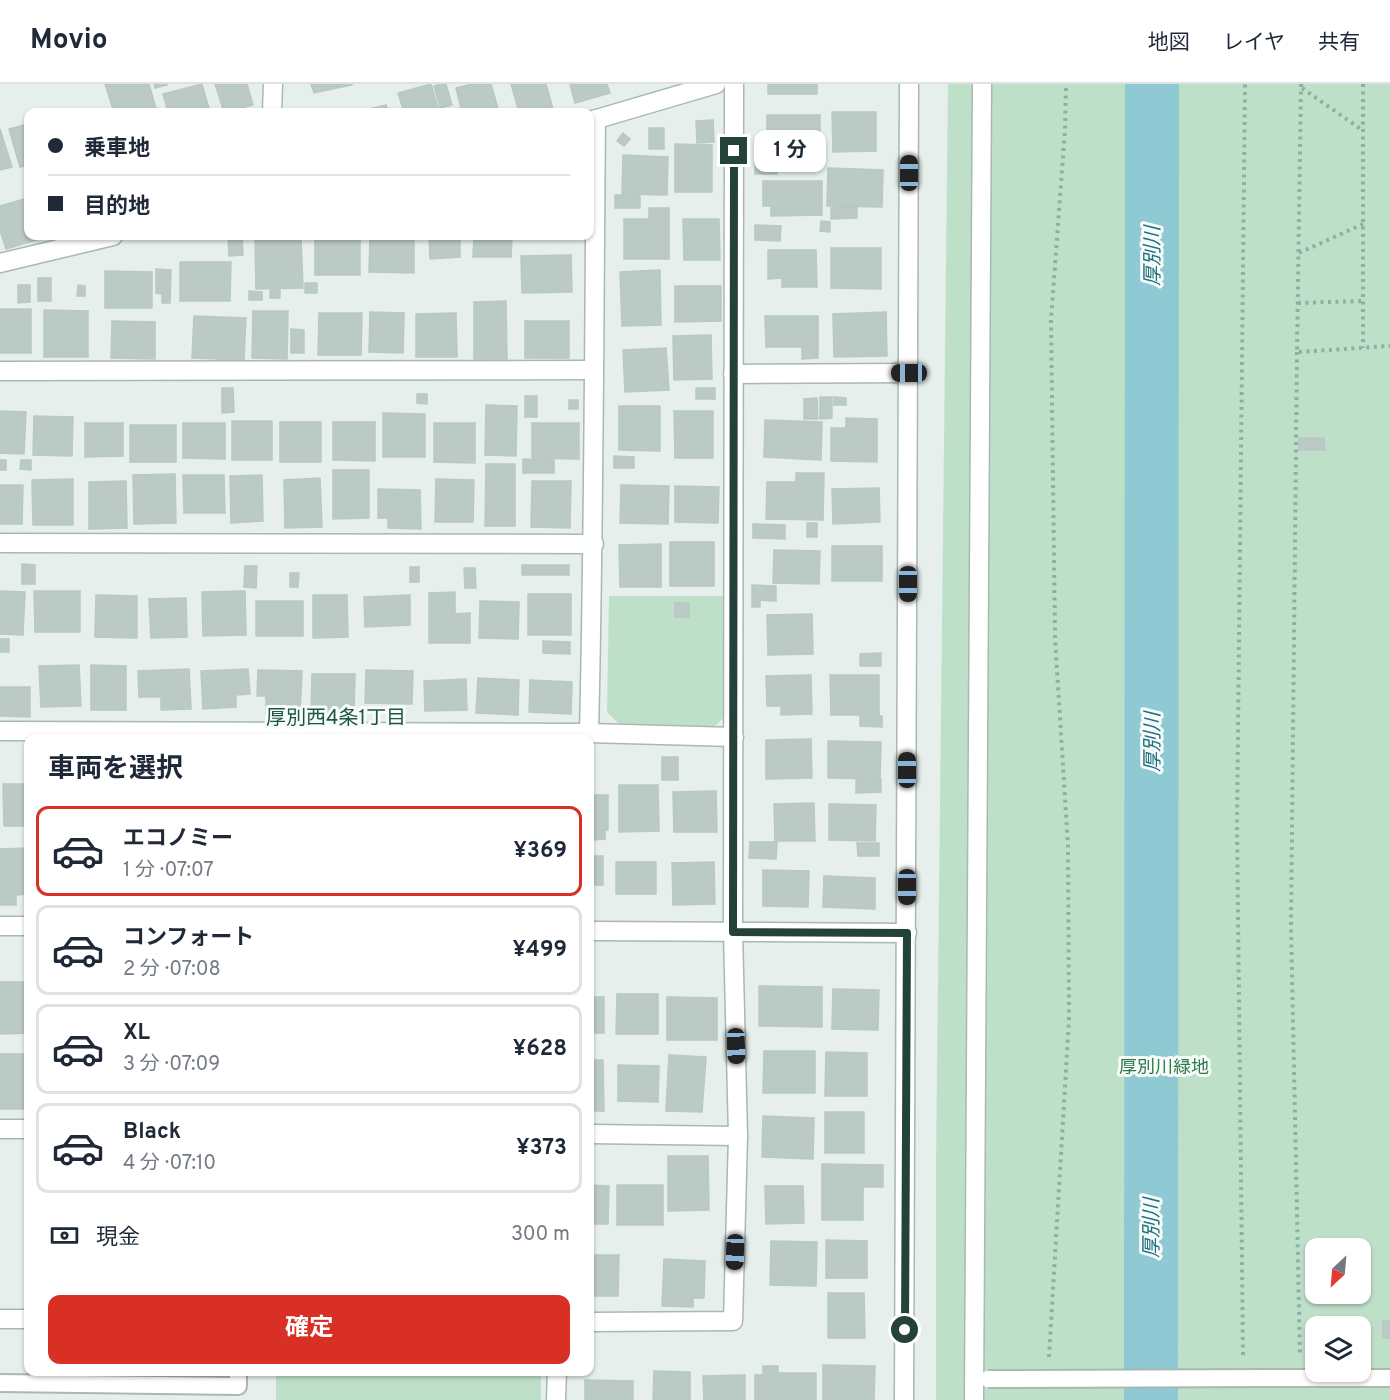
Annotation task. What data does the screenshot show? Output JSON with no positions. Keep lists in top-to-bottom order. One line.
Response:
{"districts":["厚別西4条1丁目"],"water":["厚別川"],"parks":["厚別川緑地"],"north":"bottom left","page":{"header":"Movio","nav":["地図","レイヤ","共有"],"banner":["乗車地","目的地"],"bubble":"1 分","heading":"車両を選択","list":[{"name":"エコノミー","note":"1 分 · 07:07","value":"¥369"},{"name":"コンフォート","note":"2 分 · 07:08","value":"¥499"},{"name":"XL","note":"3 分 · 07:09","value":"¥628"},{"name":"Black","note":"4 分 · 07:10","value":"¥373"}],"pay":["現金","300 m"],"buttons":"確定"}}
